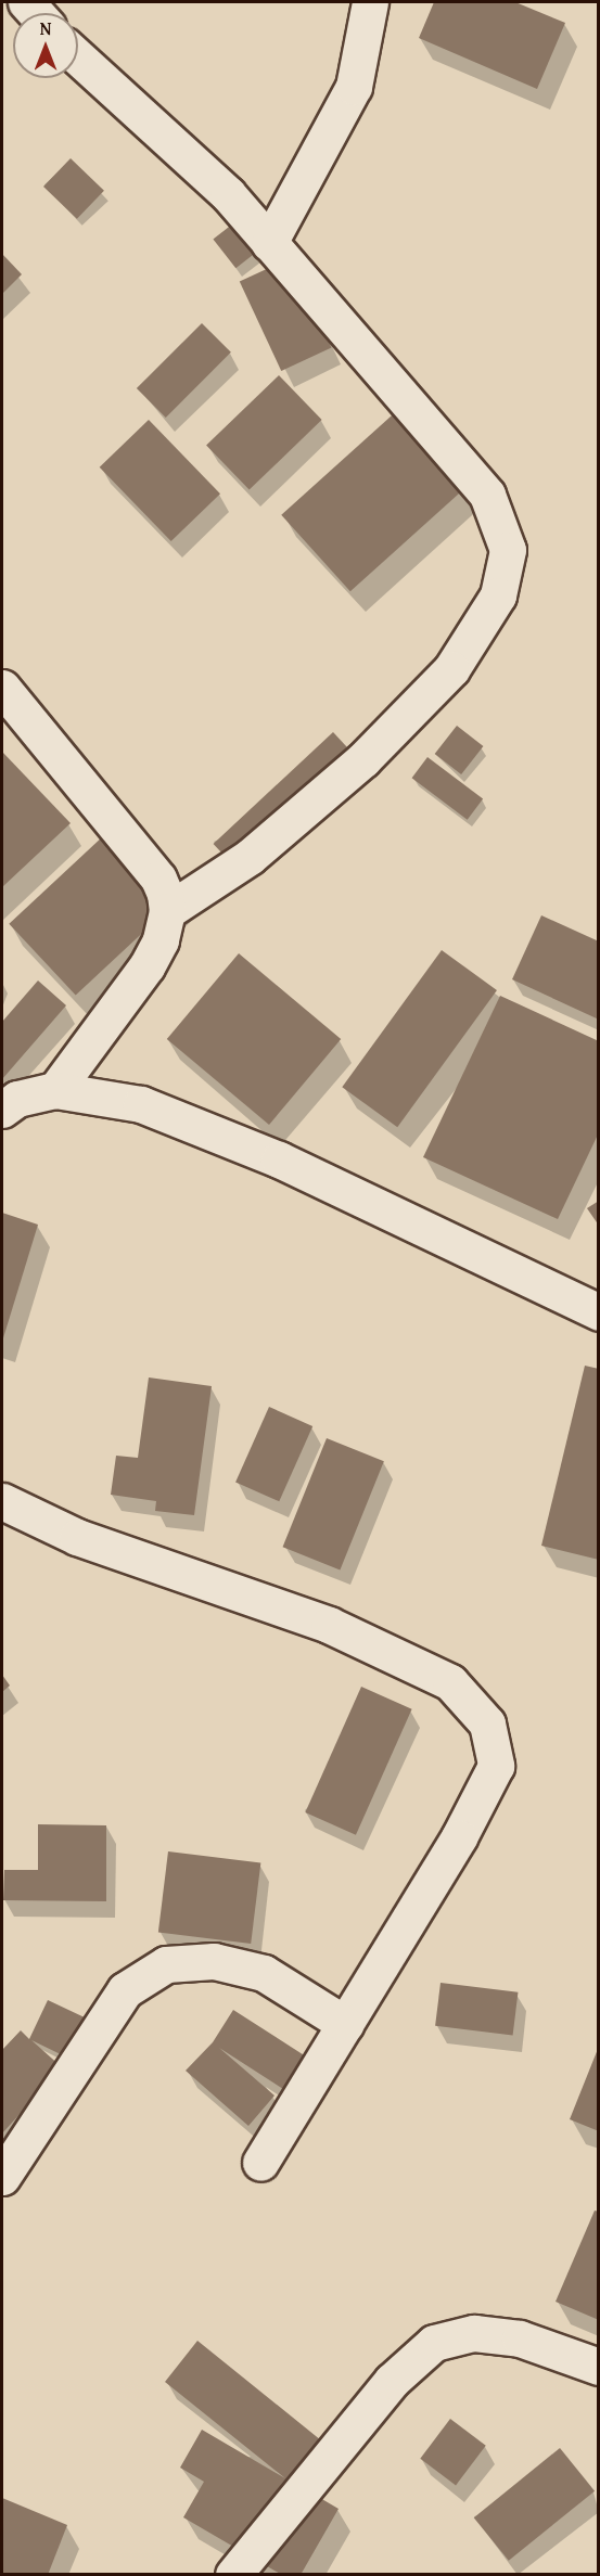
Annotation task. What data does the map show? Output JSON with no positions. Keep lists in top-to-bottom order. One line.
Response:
{"north":"top"}
